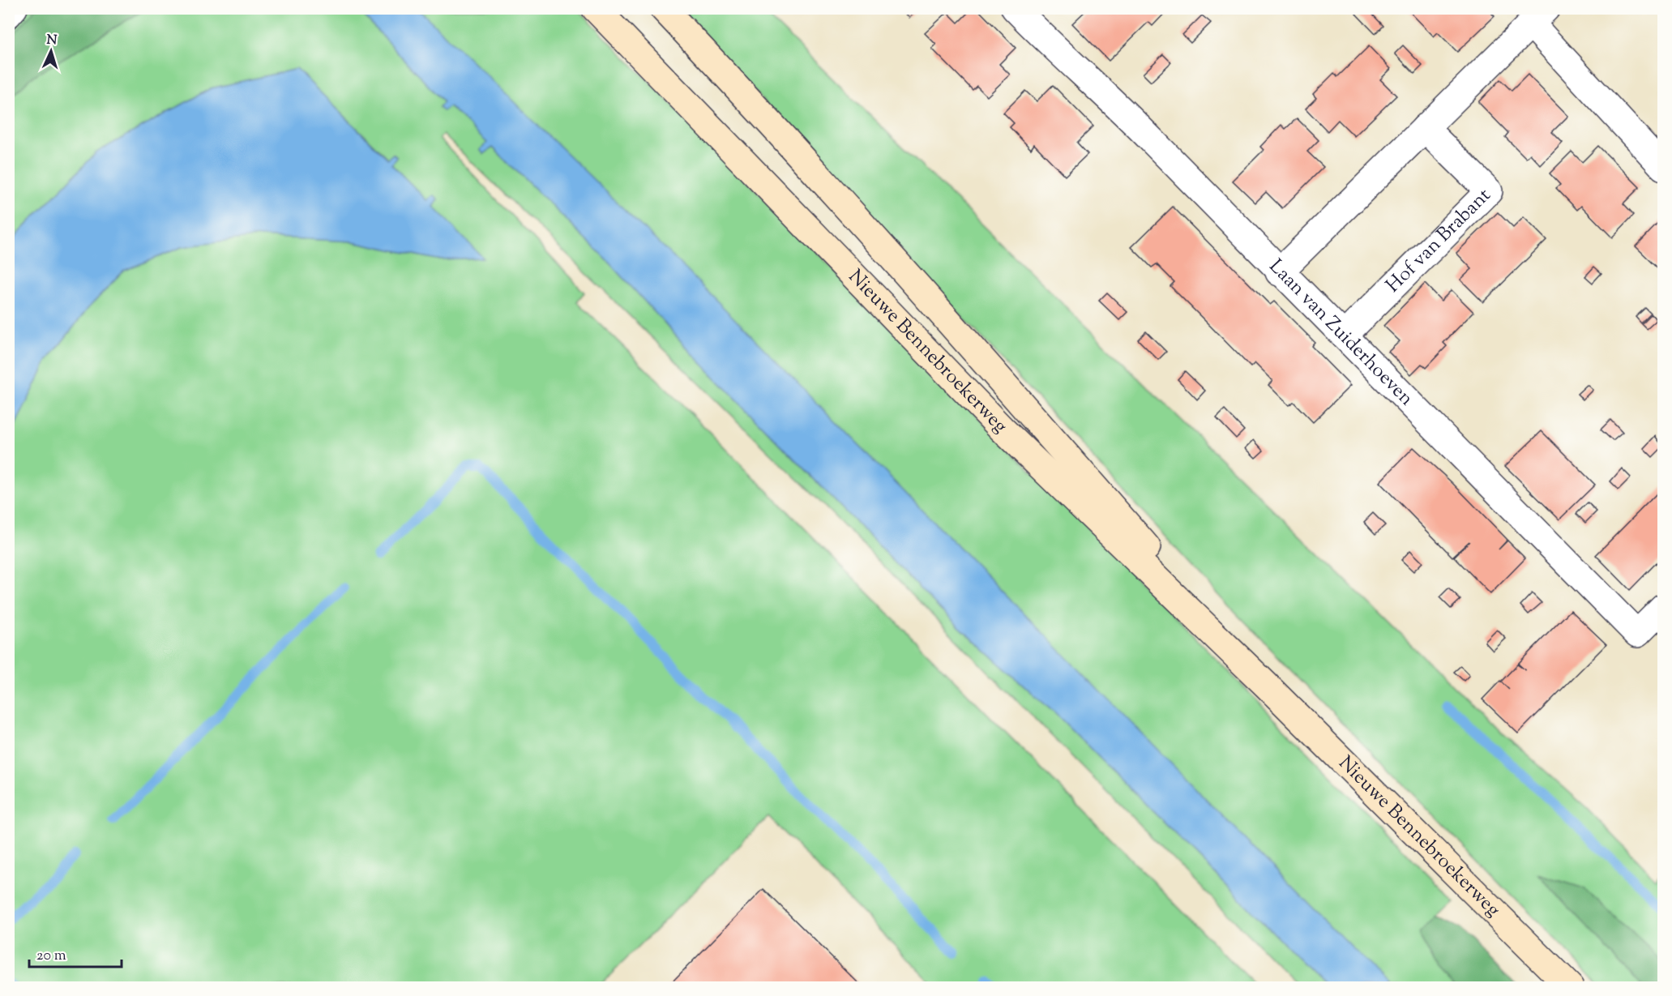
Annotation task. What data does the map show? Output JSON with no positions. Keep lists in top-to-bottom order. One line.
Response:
{"streets":{"main road":["Nieuwe Bennebroekerweg"],"street":["Hof van Brabant","Laan van Zuiderhoeven"]},"crossings":[["Hof van Brabant","Laan van Zuiderhoeven"]],"scale_bar":"20 m","north":"top"}
